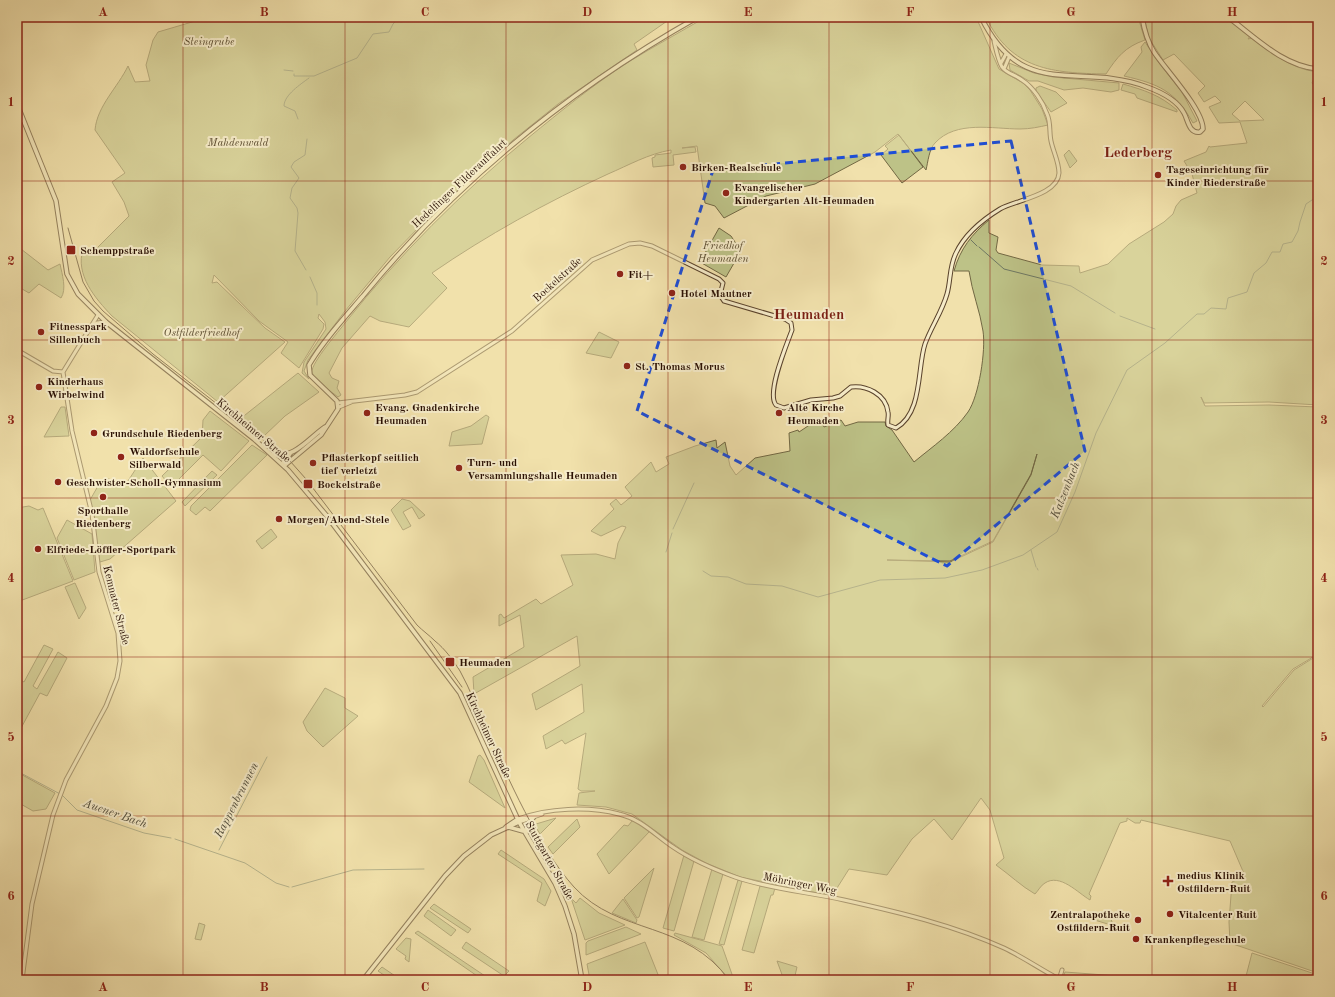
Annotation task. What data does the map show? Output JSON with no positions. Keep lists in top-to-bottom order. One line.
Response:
{"streets":{"main road":["Hedelfinger Filderauffahrt","Kirchheimer Straße","Stuttgarter Straße"],"street":["Bockelstraße","Kemnater Straße","Möhringer Weg"]},"crossings":[["Hedelfinger Filderauffahrt","Bockelstraße"],["Kirchheimer Straße","Stuttgarter Straße"],["Kirchheimer Straße","Möhringer Weg"],["Stuttgarter Straße","Möhringer Weg"]],"districts":["Lederberg","Heumaden"],"water":["Katzenbach","Rappenbrunnen","Auener Bach"],"parks":["Steingrube","Mahdenwald","Friedhof Heumaden","Ostfilderfriedhof"],"places":{"other":["Birken-Realschule","Tageseinrichtung für Kinder Riederstraße","Evangelischer Kindergarten Alt-Heumaden","Fit+","Hotel Mautner","Fitnesspark Sillenbuch","St. Thomas Morus","Kinderhaus Wirbelwind","Evang. Gnadenkirche Heumaden","Alte Kirche Heumaden","Grundschule Riedenberg","Waldorfschule Silberwald","Pflasterkopf seitlich tief verletzt","Turn- und Versammlungshalle Heumaden","Geschwister-Scholl-Gymnasium","Sporthalle Riedenberg","Morgen/Abend-Stele","Elfriede-Löffler-Sportpark","Vitalcenter Ruit","Zentralapotheke Ostfildern-Ruit","Krankenpflegeschule"],"transit":["Schemppstraße","Bockelstraße","Heumaden"],"health":["medius Klinik Ostfildern-Ruit"]},"grid":{"columns":["A","B","C","D","E","F","G","H"],"rows":["1","2","3","4","5","6"]}}
